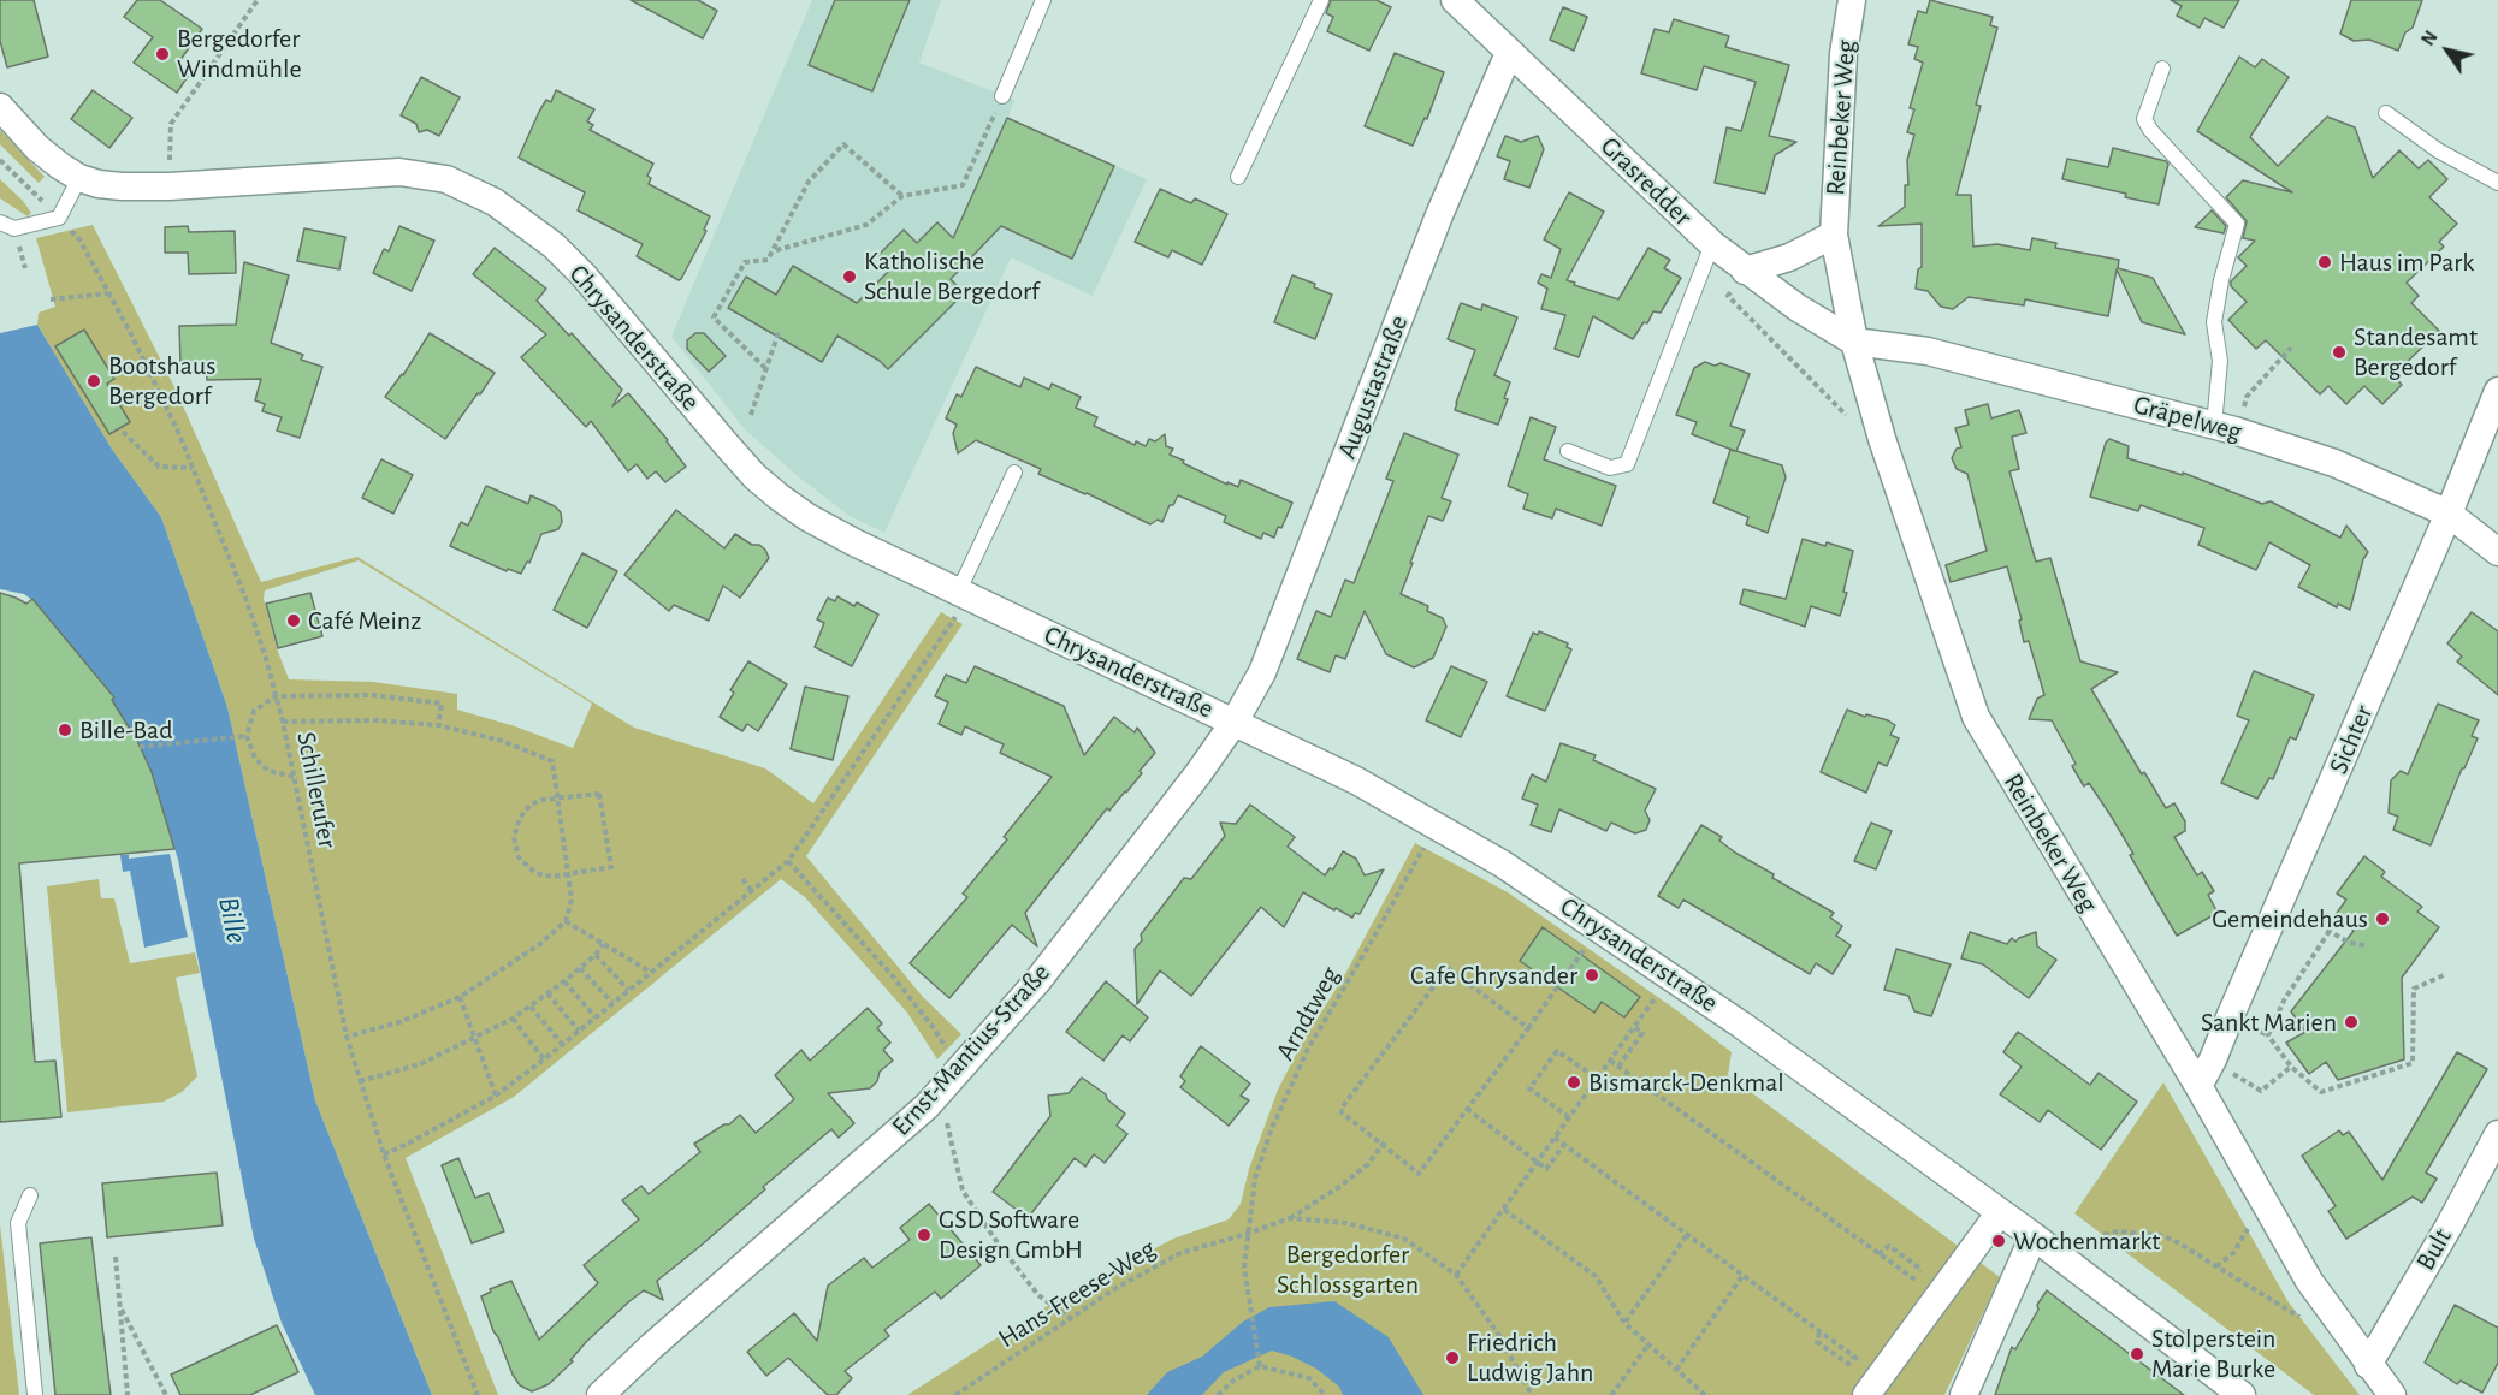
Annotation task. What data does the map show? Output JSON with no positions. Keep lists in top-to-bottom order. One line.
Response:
{"streets":{"street":["Reinbeker Weg","Grasredder","Chrysanderstraße","Augustastraße","Gräpelweg","Sichter","Ernst-Mantius-Straße","Bult"],"path":["Schillerufer","Arndtweg","Hans-Freese-Weg"]},"crossings":[["Reinbeker Weg","Grasredder"],["Reinbeker Weg","Gräpelweg"],["Reinbeker Weg","Sichter"],["Reinbeker Weg","Bult"],["Grasredder","Augustastraße"],["Grasredder","Gräpelweg"],["Chrysanderstraße","Augustastraße"],["Chrysanderstraße","Arndtweg"],["Chrysanderstraße","Ernst-Mantius-Straße"],["Augustastraße","Ernst-Mantius-Straße"],["Gräpelweg","Sichter"],["Arndtweg","Hans-Freese-Weg"]],"water":["Bille"],"parks":["Bergedorfer Schlossgarten"],"places":["Bergedorfer Windmühle","Haus im Park","Katholische Schule Bergedorf","Standesamt Bergedorf","Bootshaus Bergedorf","Café Meinz","Bille-Bad","Gemeindehaus","Cafe Chrysander","Sankt Marien","Bismarck-Denkmal","GSD Software Design GmbH","Wochenmarkt","Stolperstein Marie Burke","Friedrich Ludwig Jahn"],"north":"top left"}
